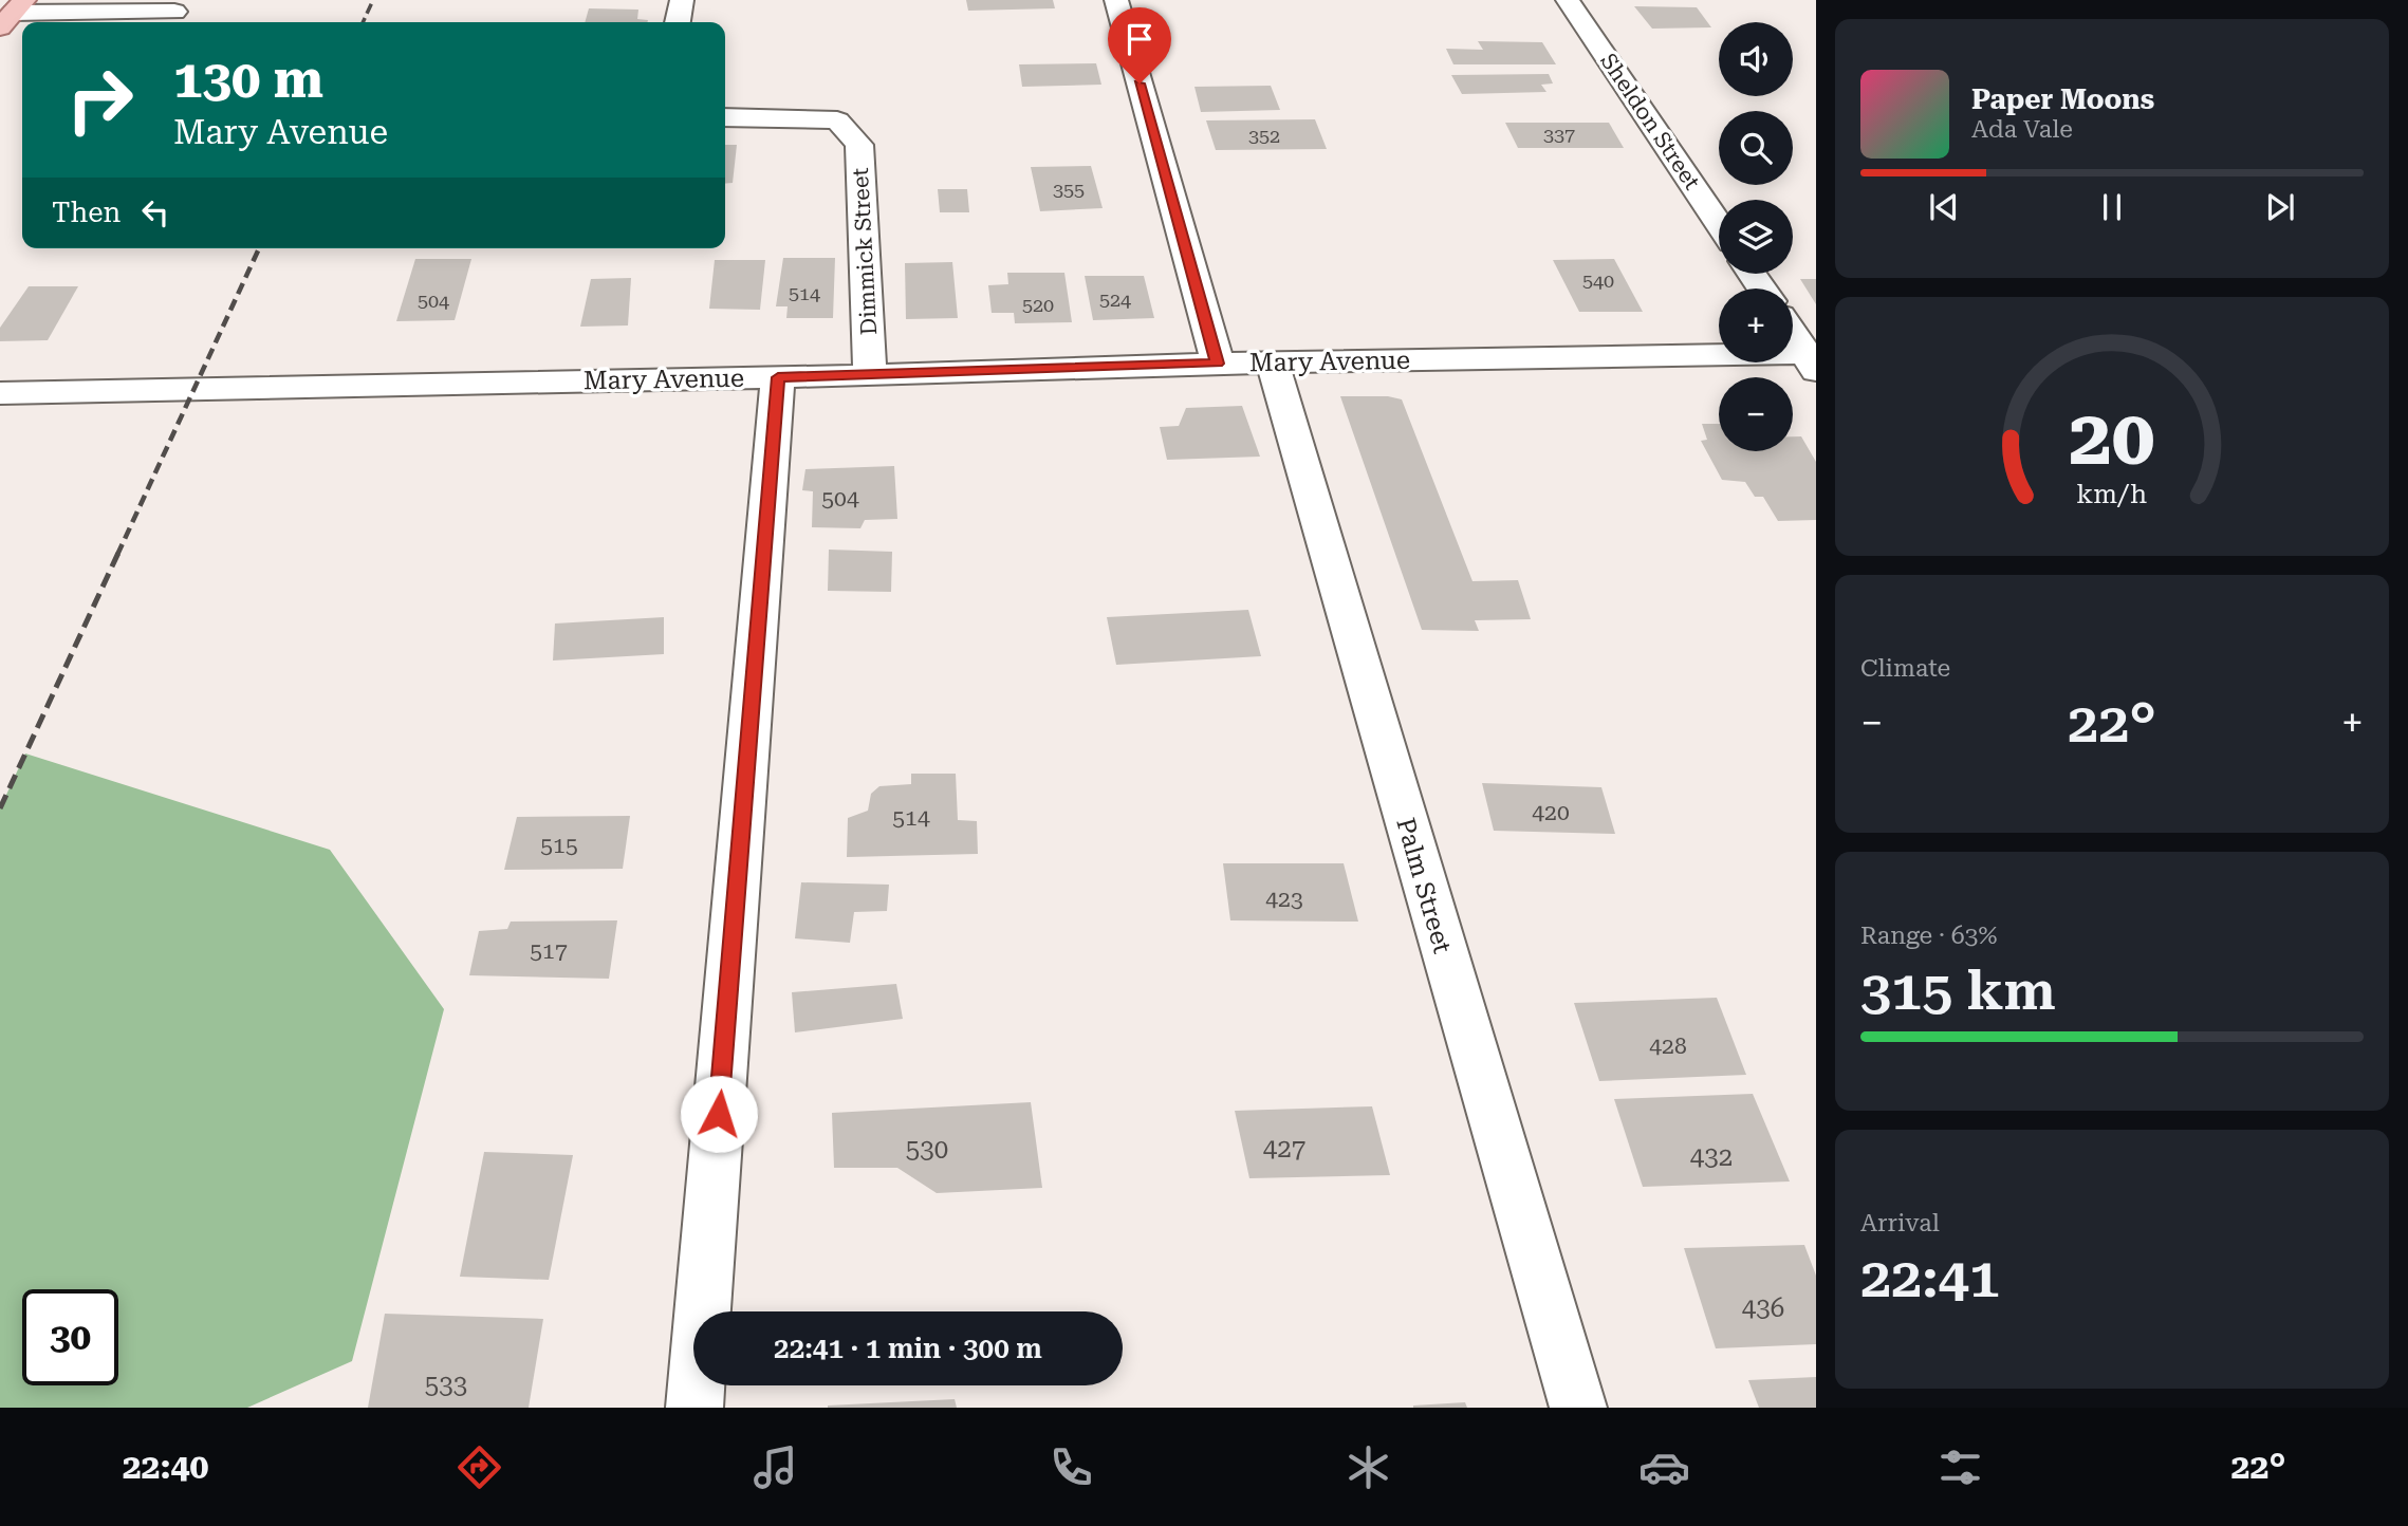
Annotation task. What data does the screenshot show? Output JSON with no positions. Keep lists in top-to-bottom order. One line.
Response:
{"streets":{"street":["Sheldon Street","Dimmick Street","Mary Avenue","Palm Street"]},"crossings":[["Dimmick Street","Mary Avenue"],["Mary Avenue","Palm Street"]],"house_numbers":["337","352","355","540","514","524","504","520","504","420","514","515","423","517","428","427","530","432","436","533"],"page":{"map_buttons":["+","−"],"turn":["130 m","Mary Avenue"],"song":["Paper Moons","Ada Vale"],"then":"Then","tile":["Climate",["Range · 63%","315 km"],["Arrival","22:41"]],"heat":["−","22°","+"],"limit":"30","trip":"22:41 · 1 min · 300 m","tabs":["22:40","22°"],"gauge":["20","km/h"]}}
